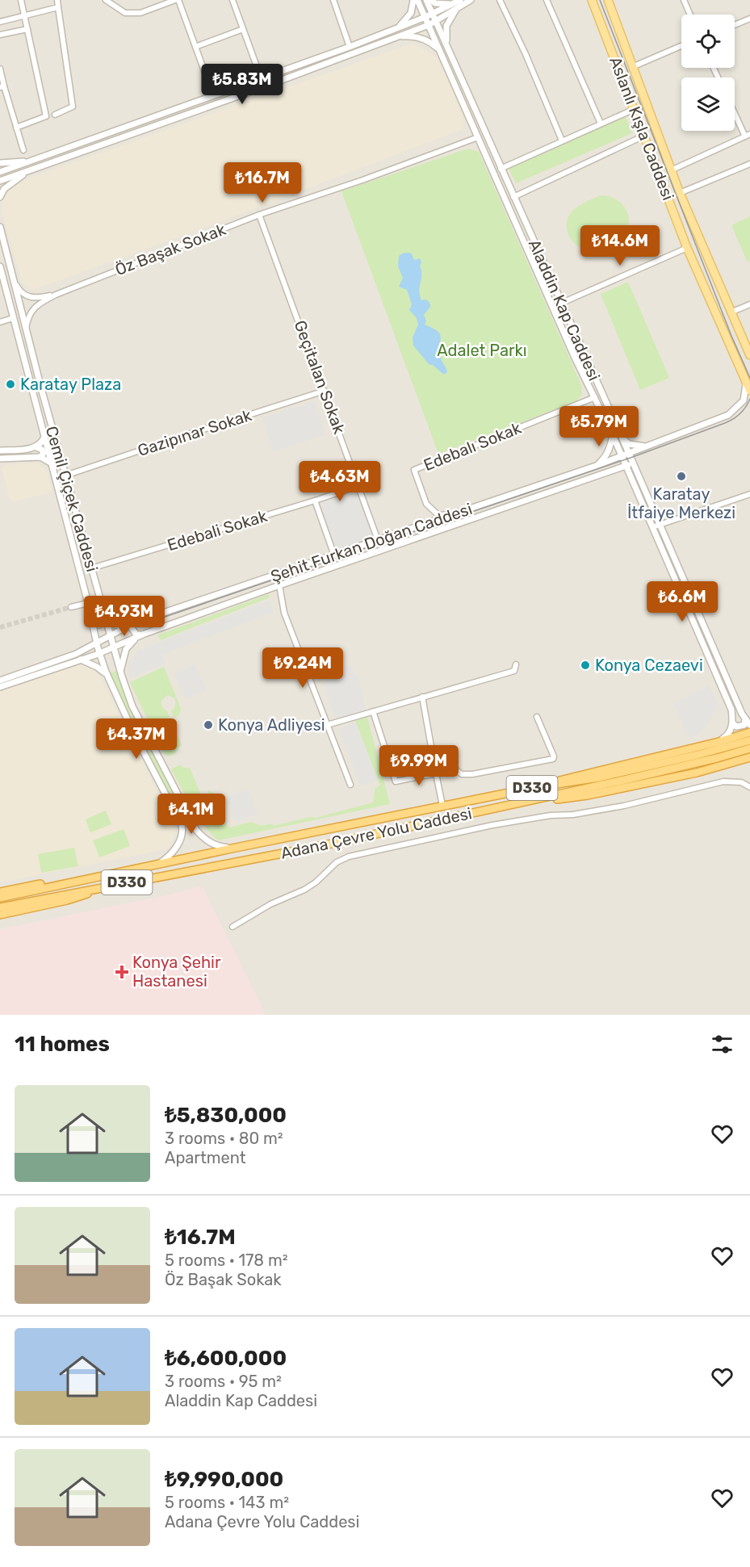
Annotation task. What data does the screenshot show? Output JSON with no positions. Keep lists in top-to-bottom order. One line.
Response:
{"streets":{"highway":["D330","Adana Çevre Yolu Caddesi"],"main road":["Aslanlı Kışla Caddesi"],"street":["Öz Başak Sokak","Aladdin Kap Caddesi","Geçitalan Sokak","Gazipınar Sokak","Edebalı Sokak","Cemil Çiçek Caddesi","Edebali Sokak","Şehit Furkan Doğan Caddesi"]},"crossings":[["Aslanlı Kışla Caddesi","Şehit Furkan Doğan Caddesi"],["Öz Başak Sokak","Aladdin Kap Caddesi"],["Öz Başak Sokak","Geçitalan Sokak"],["Aladdin Kap Caddesi","Edebalı Sokak"],["Aladdin Kap Caddesi","Şehit Furkan Doğan Caddesi"],["Geçitalan Sokak","Gazipınar Sokak"],["Geçitalan Sokak","Edebali Sokak"],["Geçitalan Sokak","Şehit Furkan Doğan Caddesi"],["Gazipınar Sokak","Cemil Çiçek Caddesi"],["Edebalı Sokak","Şehit Furkan Doğan Caddesi"],["Cemil Çiçek Caddesi","Edebali Sokak"],["Cemil Çiçek Caddesi","Şehit Furkan Doğan Caddesi"],["Cemil Çiçek Caddesi","Adana Çevre Yolu Caddesi"]],"parks":["Adalet Parkı"],"places":{"other":["Karatay Plaza","Karatay İtfaiye Merkezi","Konya Cezaevi","Konya Adliyesi"],"health":["Konya Şehir Hastanesi"]},"page":{"price":["₺5.83M","₺16.7M","₺14.6M","₺5.79M","₺4.63M","₺6.6M","₺4.93M","₺9.24M","₺4.37M","₺9.99M","₺4.1M"],"heading":"11 homes","list":[{"name":"₺5,830,000","note":"3 rooms · 80 m² · Apartment"},{"name":"₺16.7M","note":"5 rooms · 178 m² · Öz Başak Sokak"},{"name":"₺6,600,000","note":"3 rooms · 95 m² · Aladdin Kap Caddesi"},{"name":"₺9,990,000","note":"5 rooms · 143 m² · Adana Çevre Yolu Caddesi"}]}}
